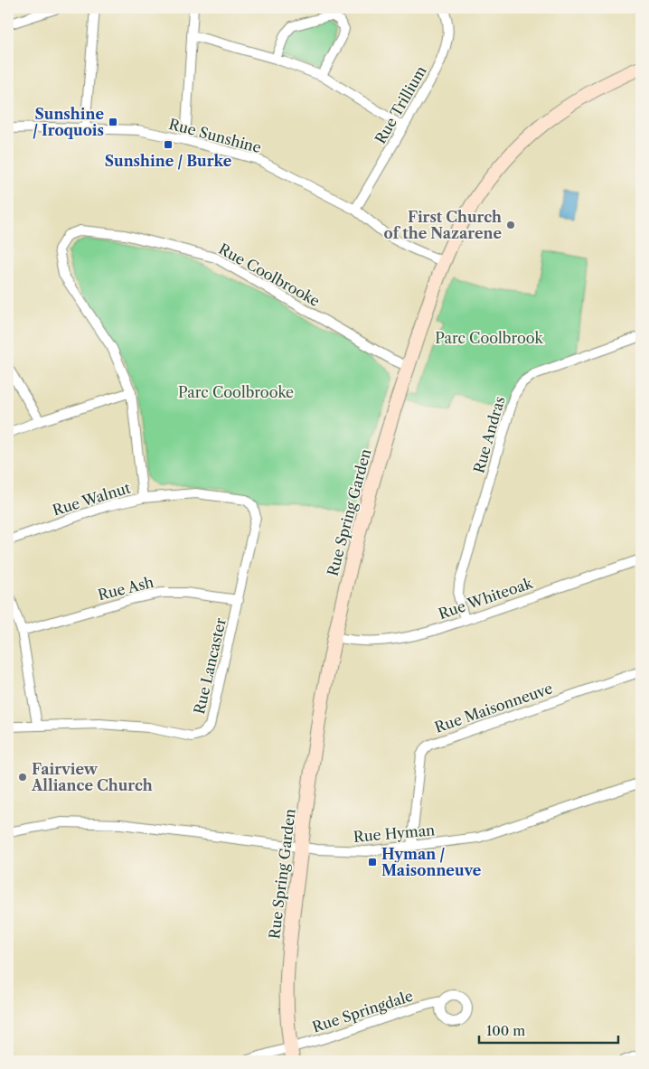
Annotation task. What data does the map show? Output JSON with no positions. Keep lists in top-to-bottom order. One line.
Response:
{"streets":{"street":["Rue Trillium","Rue Sunshine","Rue Coolbrooke","Rue Andras","Rue Walnut","Rue Spring Garden","Rue Ash","Rue Whiteoak","Rue Lancaster","Rue Maisonneuve","Rue Hyman","Rue Springdale"]},"crossings":[["Rue Trillium","Rue Sunshine"],["Rue Sunshine","Rue Spring Garden"],["Rue Coolbrooke","Rue Walnut"],["Rue Coolbrooke","Rue Spring Garden"],["Rue Andras","Rue Whiteoak"],["Rue Walnut","Rue Lancaster"],["Rue Spring Garden","Rue Whiteoak"],["Rue Spring Garden","Rue Hyman"],["Rue Spring Garden","Rue Springdale"],["Rue Ash","Rue Lancaster"],["Rue Maisonneuve","Rue Hyman"]],"parks":["Parc Coolbrook","Parc Coolbrooke"],"places":{"transit":["Sunshine / Iroquois","Sunshine / Burke","Hyman / Maisonneuve"],"other":["First Church of the Nazarene","Fairview Alliance Church"]},"scale_bar":"100 m"}
